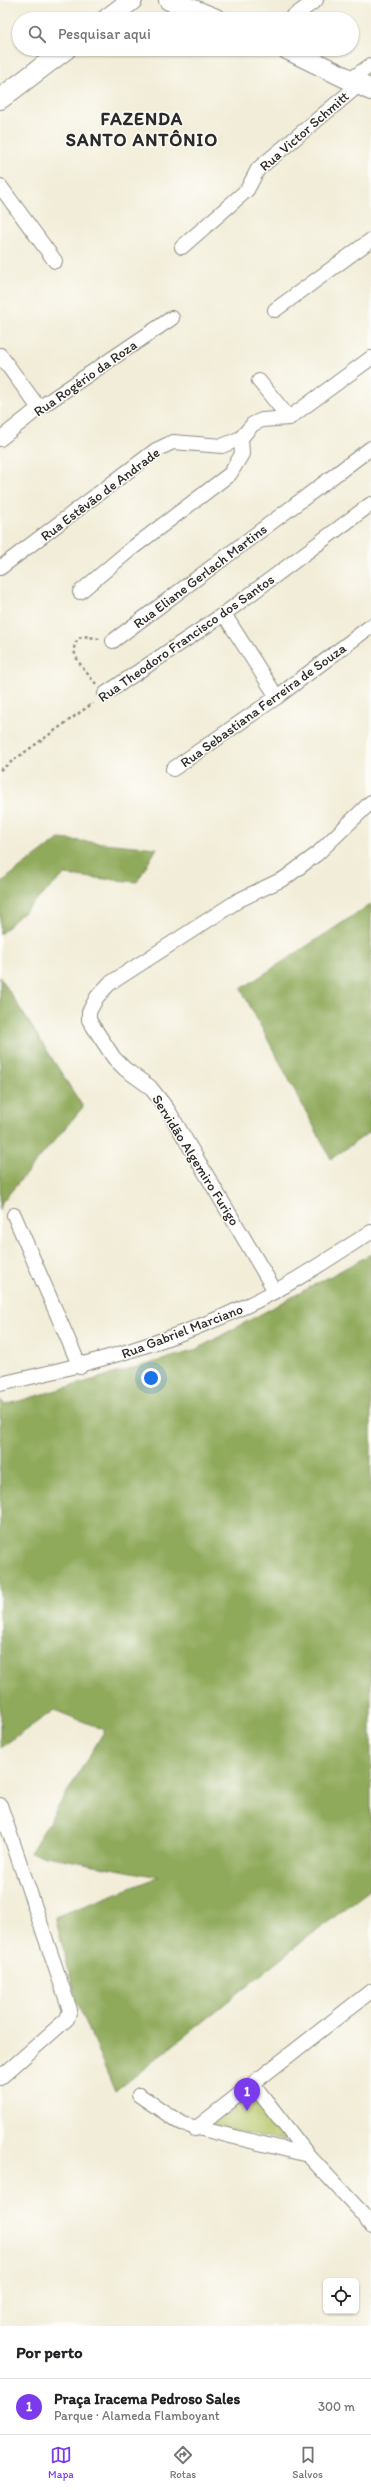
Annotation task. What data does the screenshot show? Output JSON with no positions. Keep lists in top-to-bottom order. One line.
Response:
{"streets":{"street":["Rua Victor Schmitt","Rua Rogério da Roza","Rua Estêvão de Andrade","Rua Eliane Gerlach Martins","Rua Theodoro Francisco dos Santos","Rua Sebastiana Ferreira de Souza","Servidão Algemiro Furigo","Rua Gabriel Marciano"]},"crossings":[["Servidão Algemiro Furigo","Rua Gabriel Marciano"]],"districts":["FAZENDA SANTO ANTÔNIO"],"page":{"search":"Pesquisar aqui","pins":"1","heading":"Por perto","list":[{"mark":"1","name":"Praça Iracema Pedroso Sales","note":"Parque · Alameda Flamboyant","value":"300 m"}],"nav":["Mapa","Rotas","Salvos"]}}
